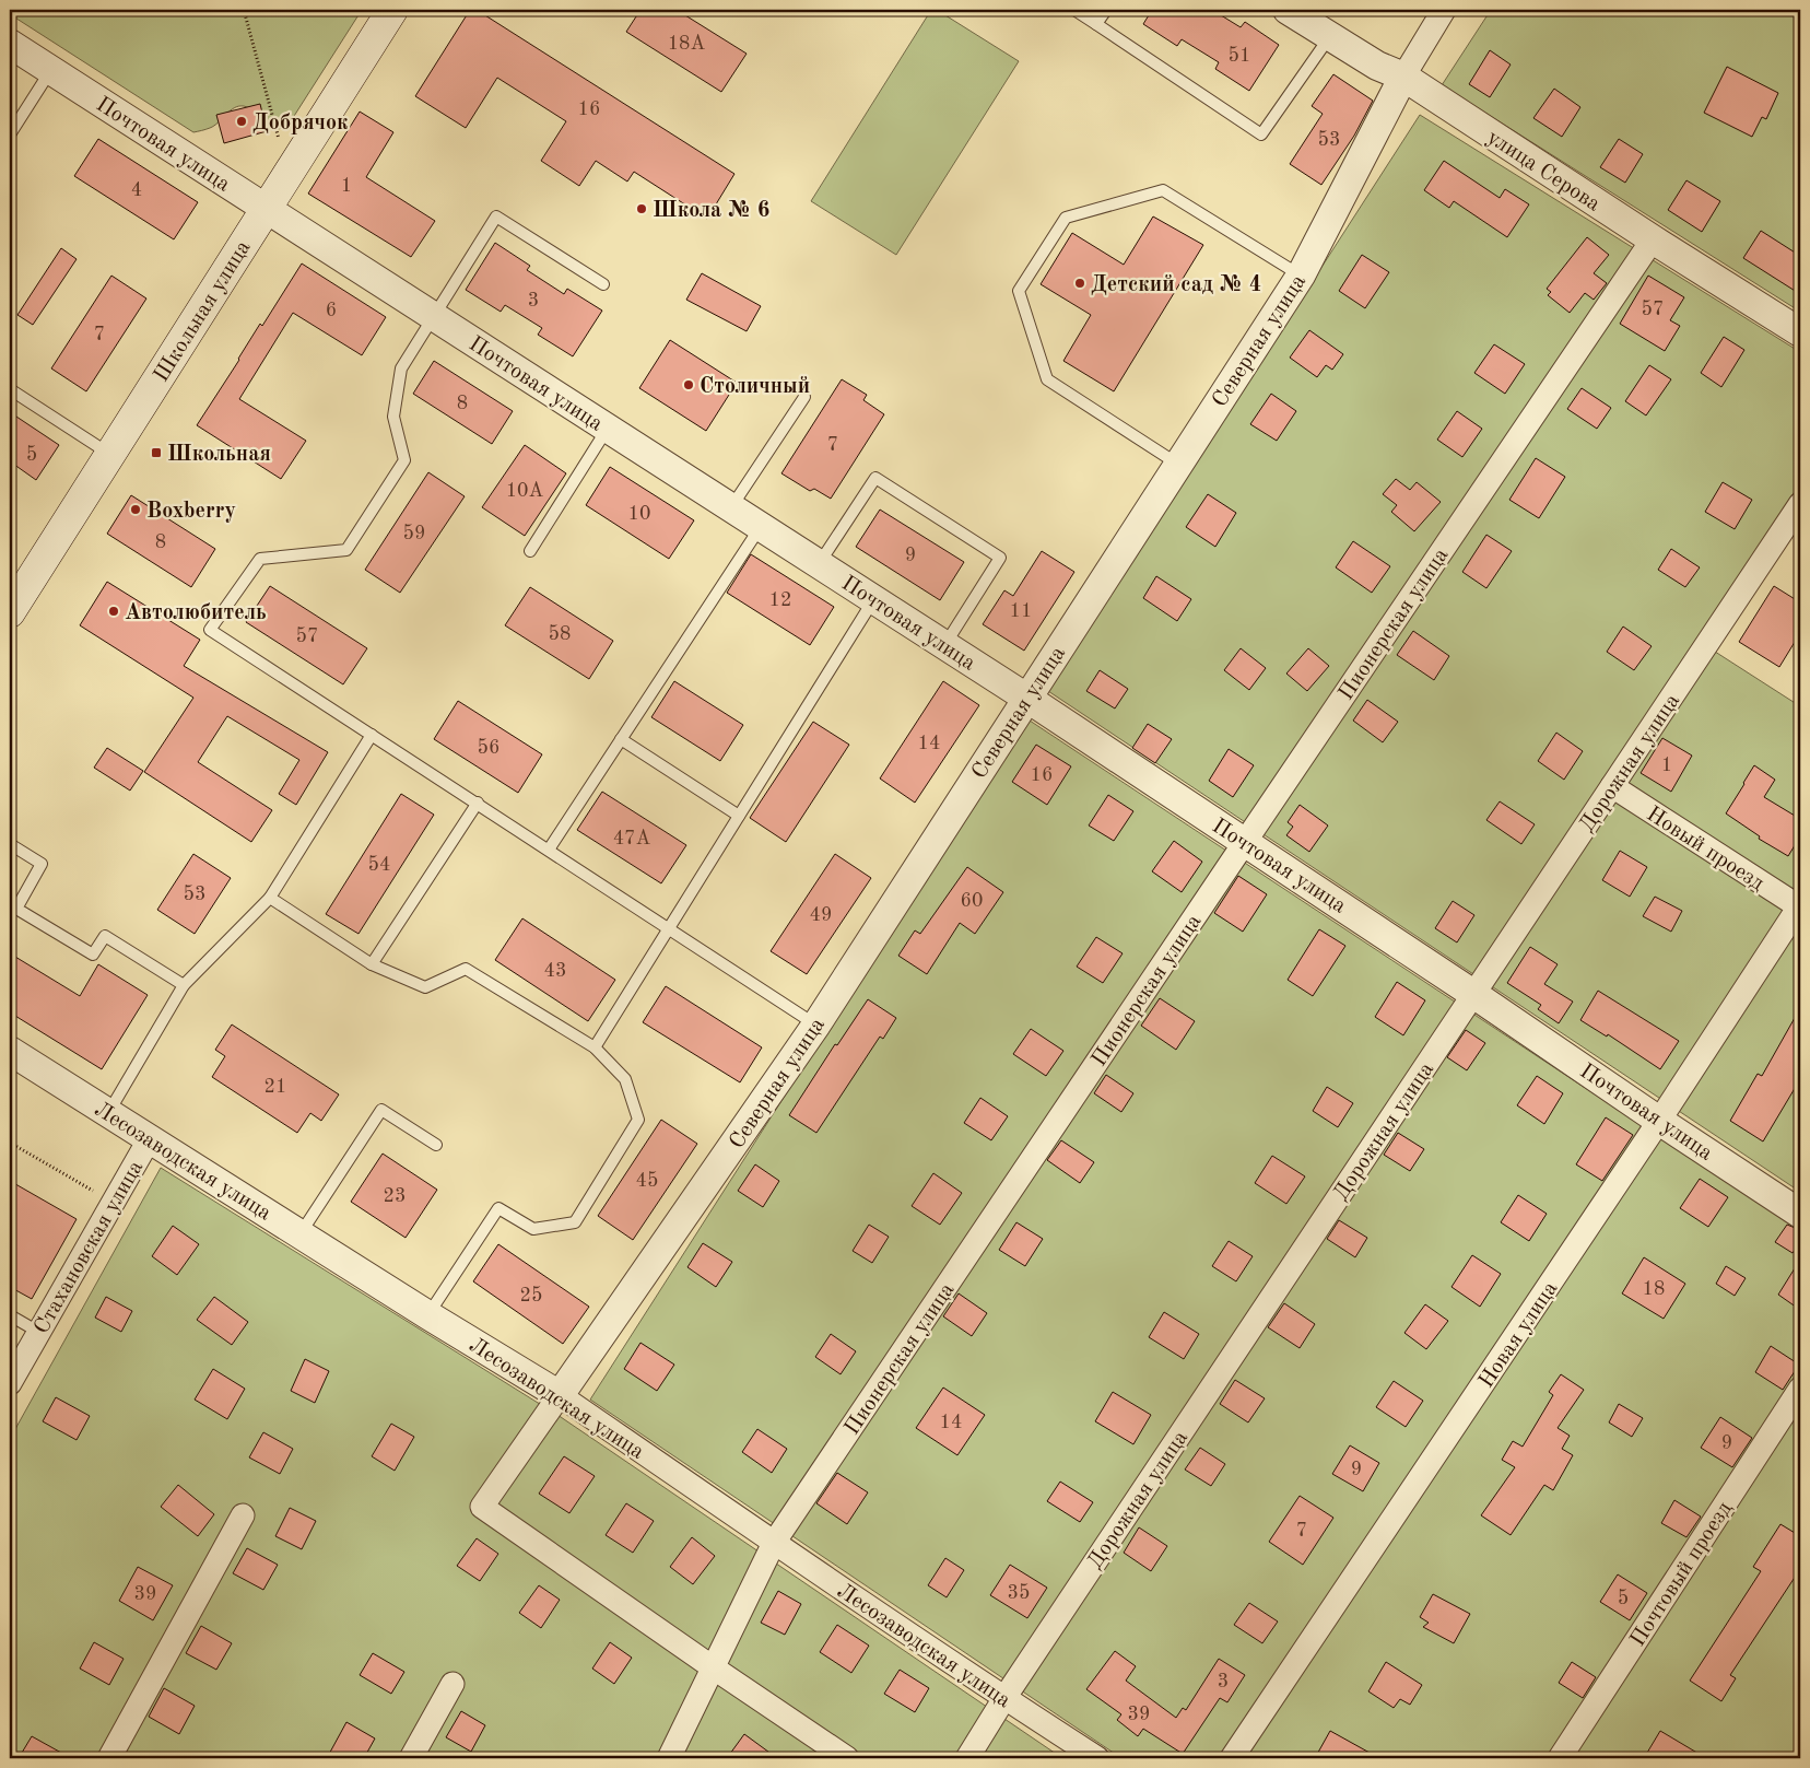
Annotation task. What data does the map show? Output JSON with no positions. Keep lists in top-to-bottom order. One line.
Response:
{"streets":{"main road":["Школьная улица"],"street":["Почтовая улица","улица Серова","Северная улица","Пионерская улица","Дорожная улица","Новый проезд","Лесозаводская улица","Стахановская улица","Новая улица","Почтовый проезд"]},"crossings":[["Почтовая улица","Школьная улица"],["Почтовая улица","Северная улица"],["Почтовая улица","Пионерская улица"],["Почтовая улица","Дорожная улица"],["Почтовая улица","Новая улица"],["улица Серова","Северная улица"],["улица Серова","Пионерская улица"],["Северная улица","Лесозаводская улица"],["Пионерская улица","Лесозаводская улица"],["Дорожная улица","Новый проезд"],["Дорожная улица","Лесозаводская улица"],["Новый проезд","Новая улица"],["Лесозаводская улица","Стахановская улица"]],"places":{"other":["Добрячок","Школа № 6","Детский сад № 4","Столичный","Boxberry","Автолюбитель"],"transit":["Школьная"]},"house_numbers":["18А","51","16","53","1","4","3","57","6","7","8","7","5","10А","10","59","8","9","12","11","58","57","14","56","1","16","47А","54","53","60","49","43","21","45","23","18","25","14","9","9","7","35","39","5","3","39"]}
